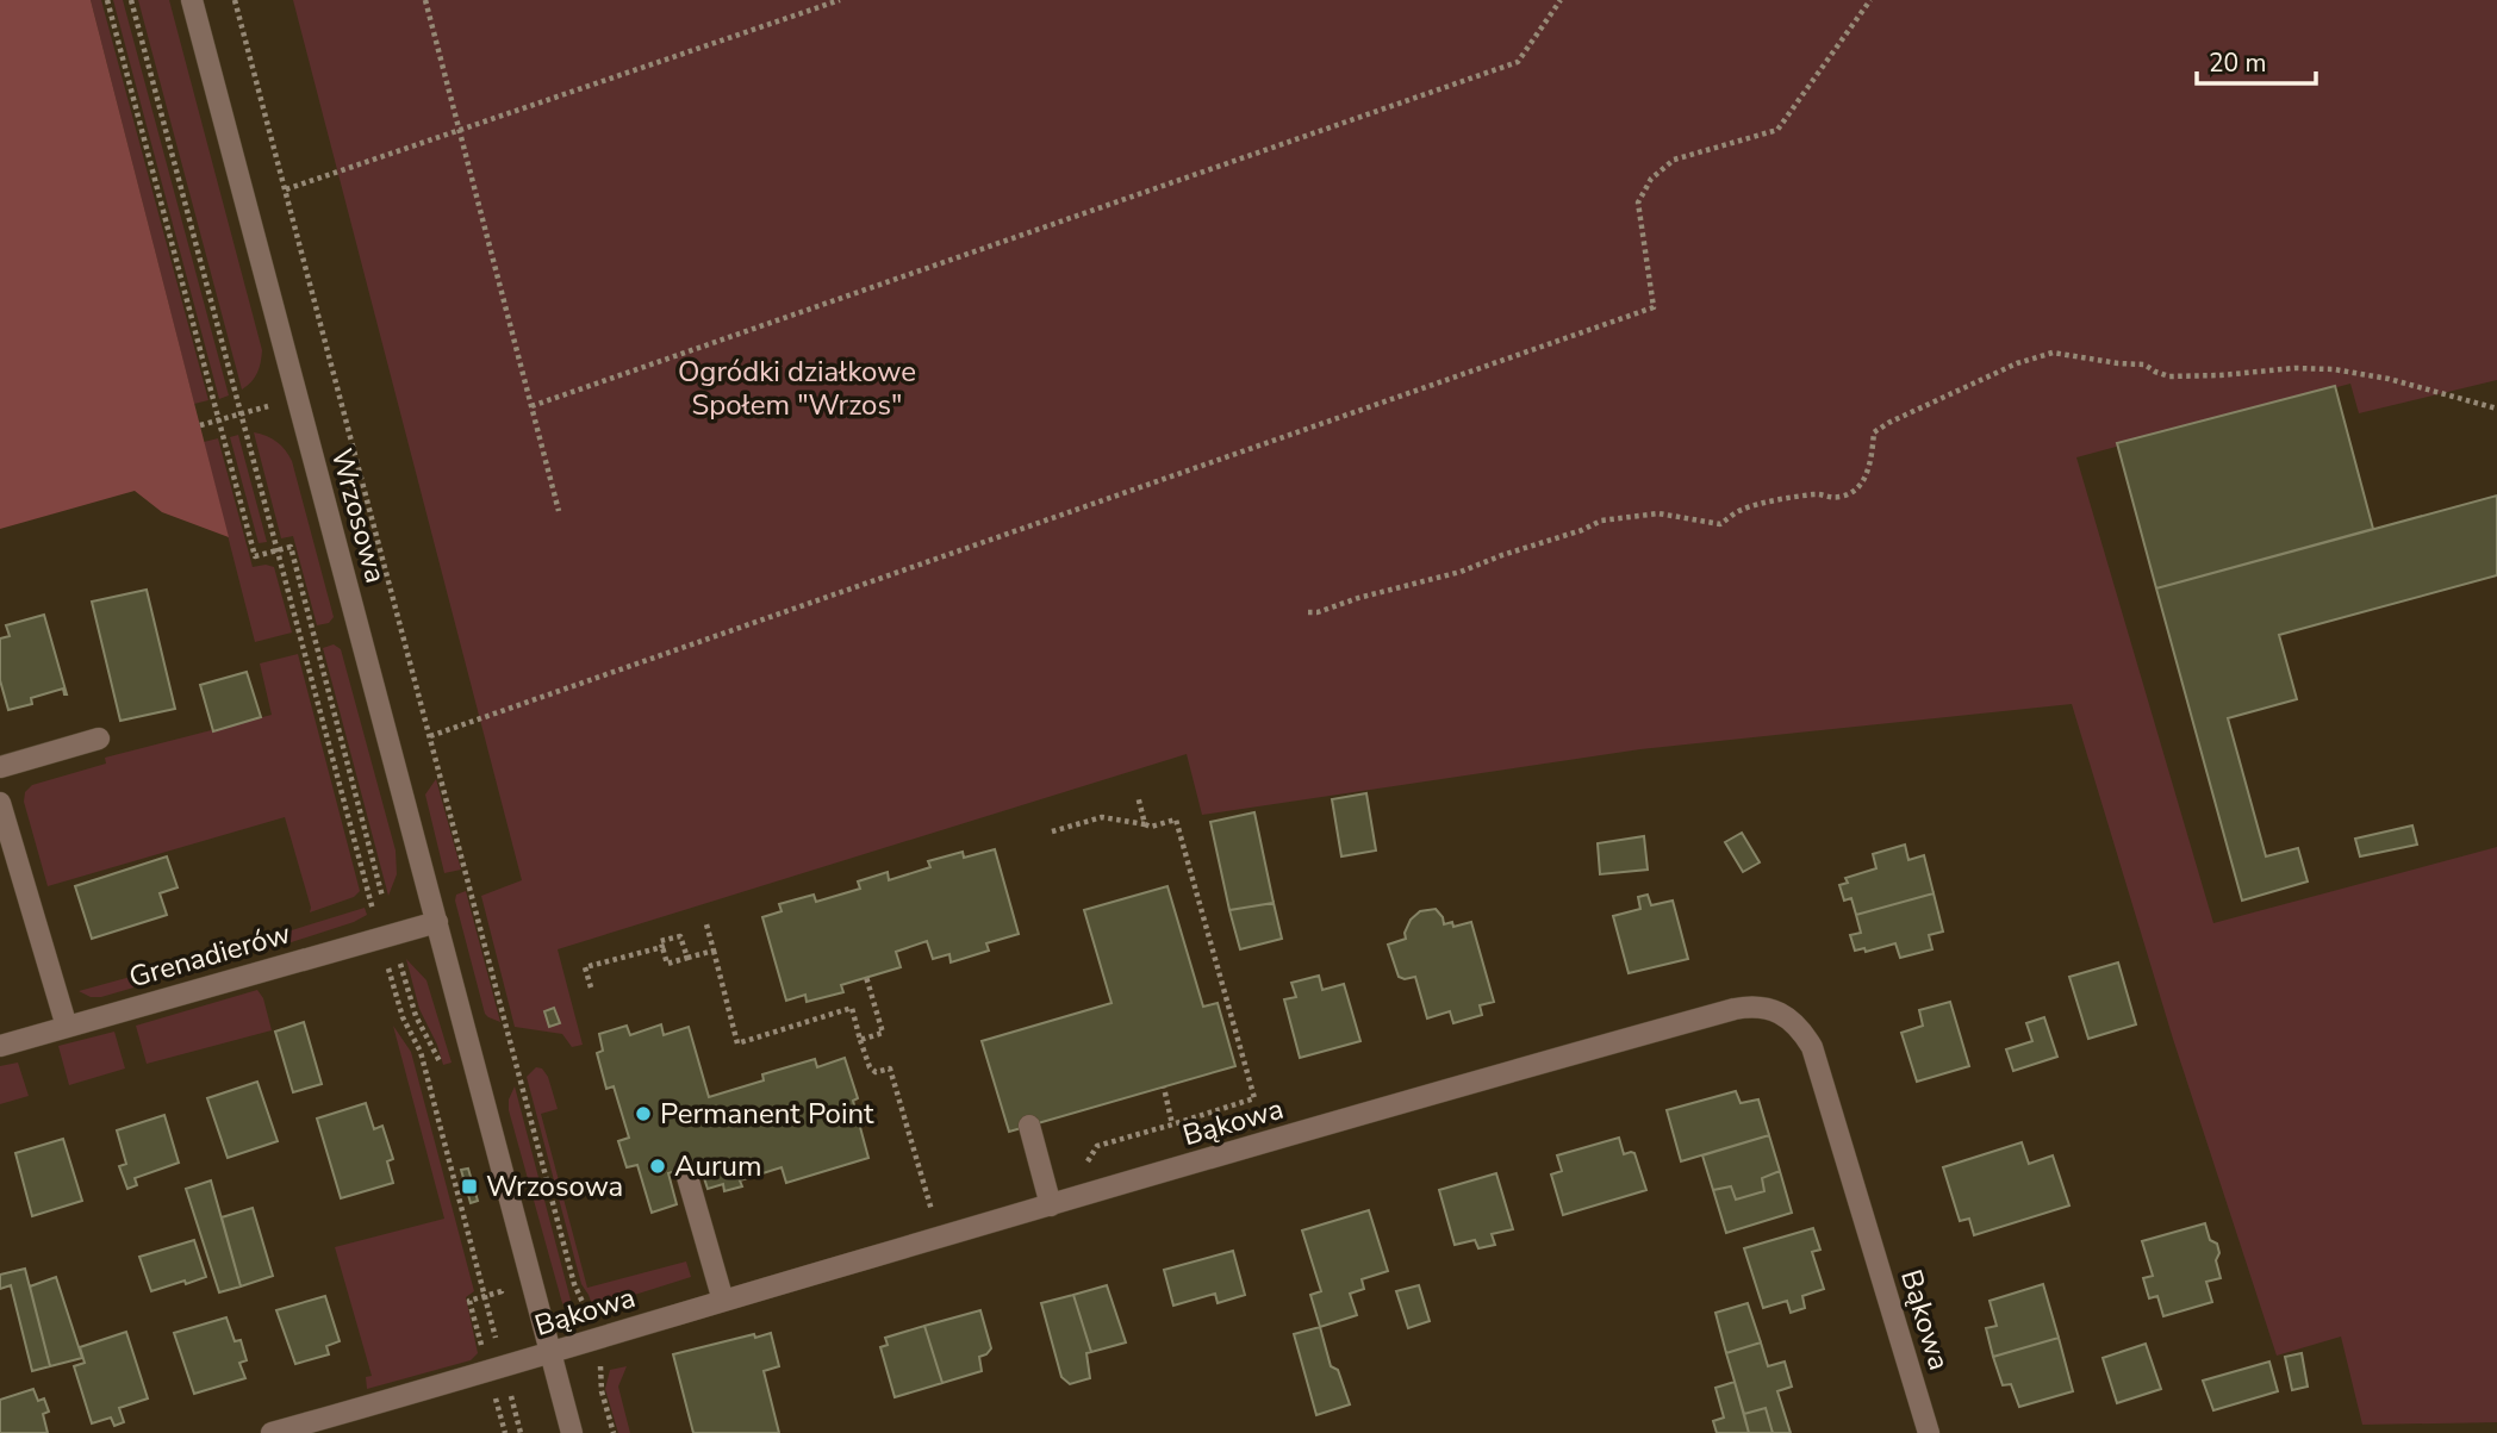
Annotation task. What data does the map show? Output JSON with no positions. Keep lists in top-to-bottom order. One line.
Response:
{"streets":{"street":["Wrzosowa","Grenadierów","Bąkowa"]},"crossings":[["Wrzosowa","Grenadierów"],["Wrzosowa","Bąkowa"]],"parks":["Ogródki działkowe Społem \"Wrzos\""],"places":{"other":["Permanent Point","Aurum"],"transit":["Wrzosowa"]},"scale_bar":"20 m"}
